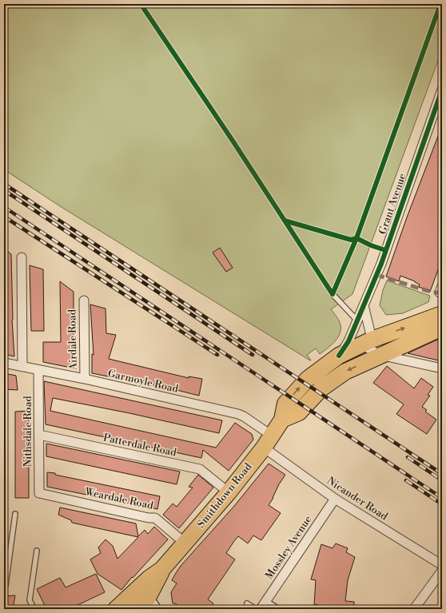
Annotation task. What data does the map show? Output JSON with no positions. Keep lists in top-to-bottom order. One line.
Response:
{"streets":{"highway":["Smithdown Road"],"street":["Grant Avenue","Airdale Road","Garmoyle Road","Nithsdale Road","Patterdale Road","Weardale Road","Nicander Road","Mossley Avenue"]},"crossings":[["Grant Avenue","Smithdown Road"],["Airdale Road","Garmoyle Road"],["Garmoyle Road","Nithsdale Road"],["Garmoyle Road","Smithdown Road"],["Garmoyle Road","Nicander Road"],["Nithsdale Road","Patterdale Road"],["Nithsdale Road","Weardale Road"],["Patterdale Road","Smithdown Road"],["Smithdown Road","Weardale Road"],["Smithdown Road","Nicander Road"],["Nicander Road","Mossley Avenue"]]}
